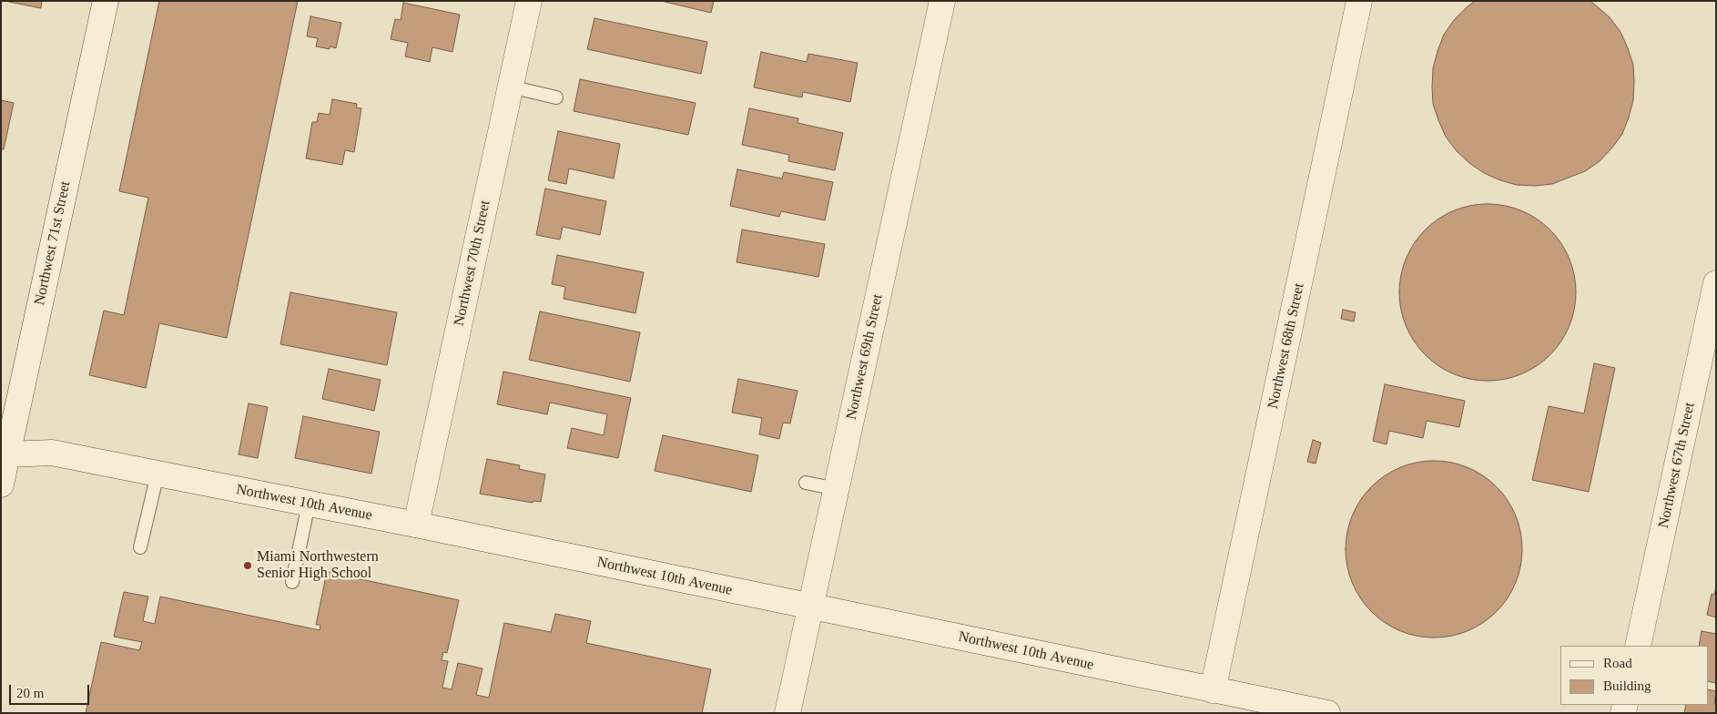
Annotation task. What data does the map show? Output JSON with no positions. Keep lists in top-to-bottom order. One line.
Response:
{"streets":{"street":["Northwest 71st Street","Northwest 70th Street","Northwest 68th Street","Northwest 69th Street","Northwest 67th Street","Northwest 10th Avenue"]},"crossings":[["Northwest 71st Street","Northwest 10th Avenue"],["Northwest 70th Street","Northwest 10th Avenue"],["Northwest 68th Street","Northwest 10th Avenue"],["Northwest 69th Street","Northwest 10th Avenue"]],"places":["Miami Northwestern Senior High School"],"legend":["Road","Building"],"scale_bar":"20 m"}
